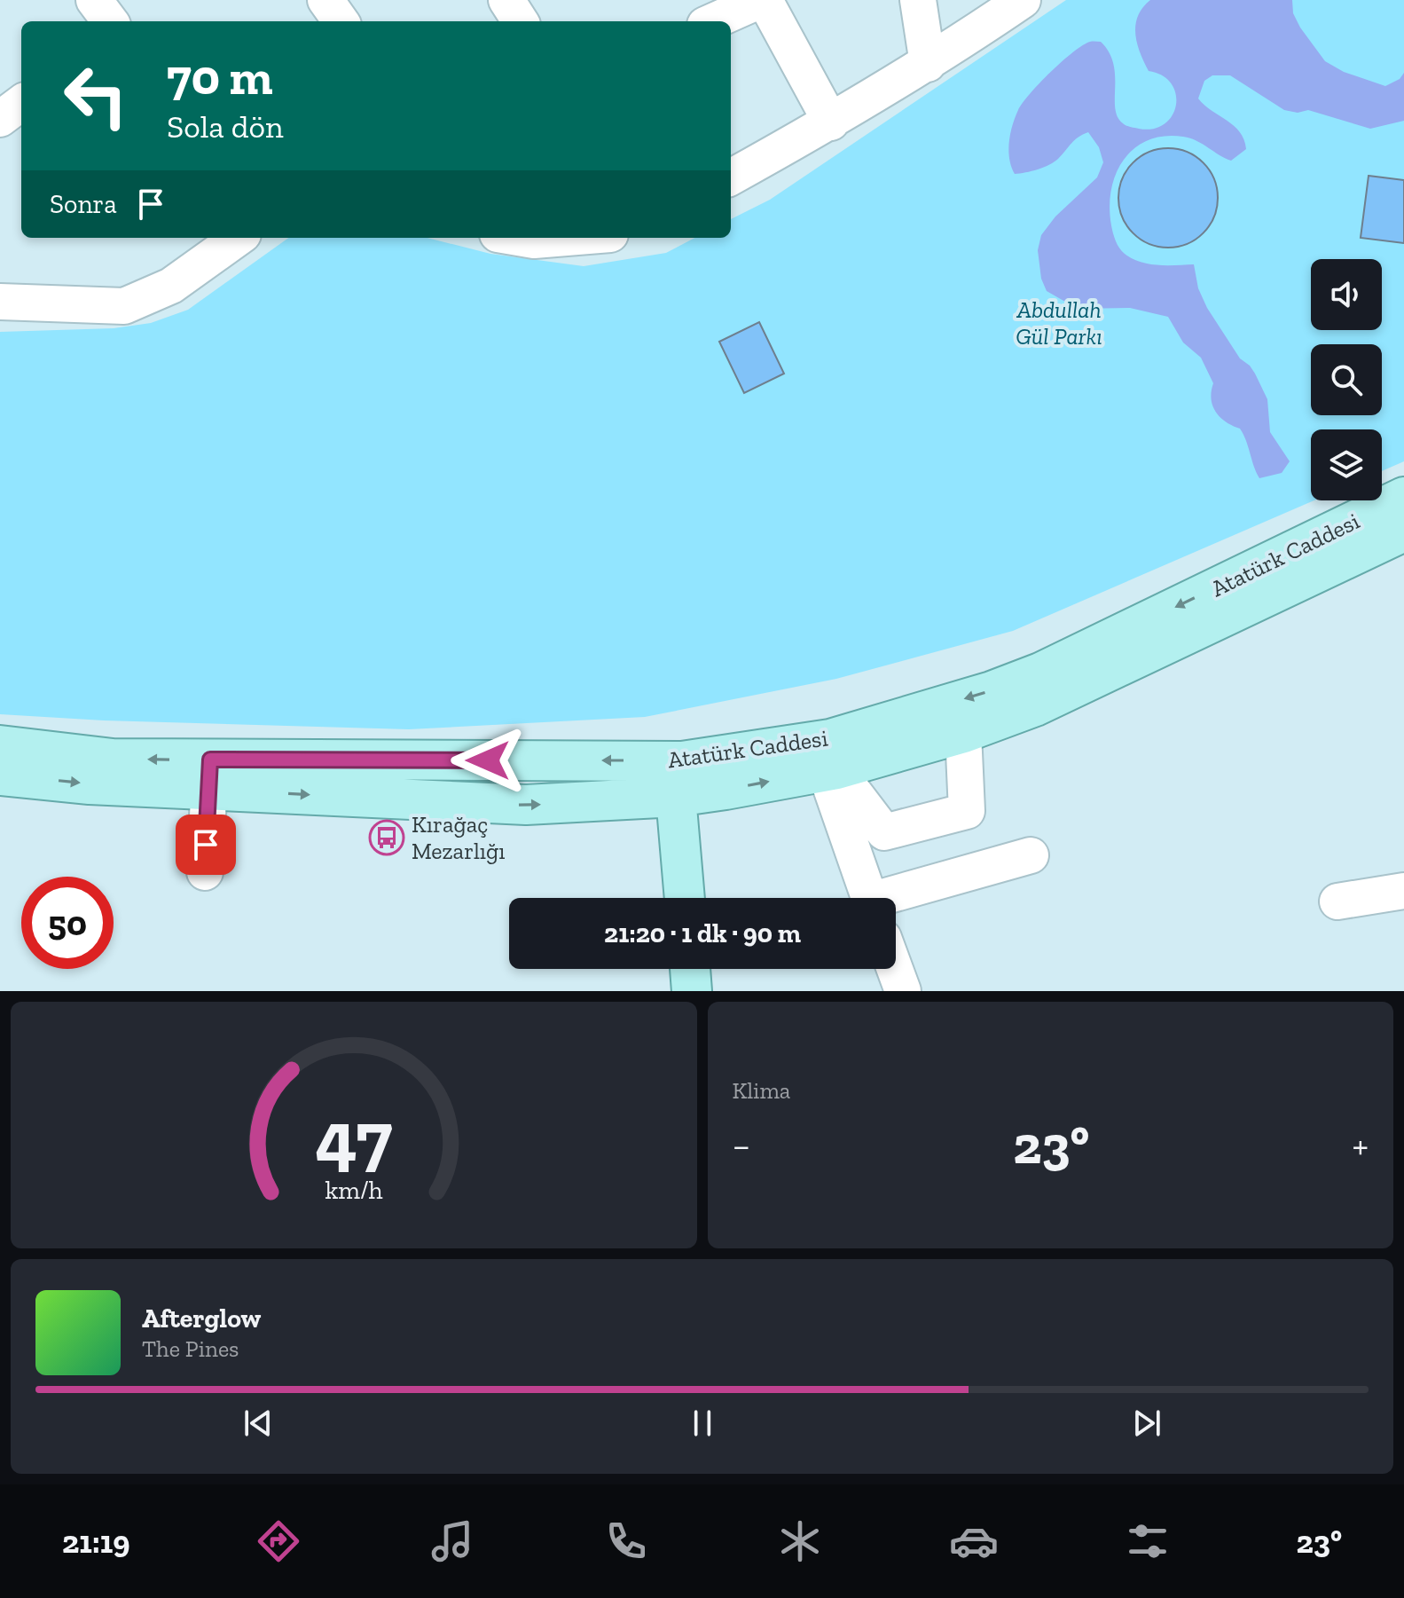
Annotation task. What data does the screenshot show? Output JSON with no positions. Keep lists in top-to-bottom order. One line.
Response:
{"streets":{"main road":["Atatürk Caddesi"]},"parks":["Abdullah Gül Parkı"],"places":{"bus stop":["Kırağaç Mezarlığı"]},"page":{"turn":["70 m","Sola dön"],"then":"Sonra","limit":"50","trip":"21:20 · 1 dk · 90 m","tile":"Klima","heat":["−","23°","+"],"song":["Afterglow","The Pines"],"tabs":["21:19","23°"],"gauge":["47","km/h"]}}
